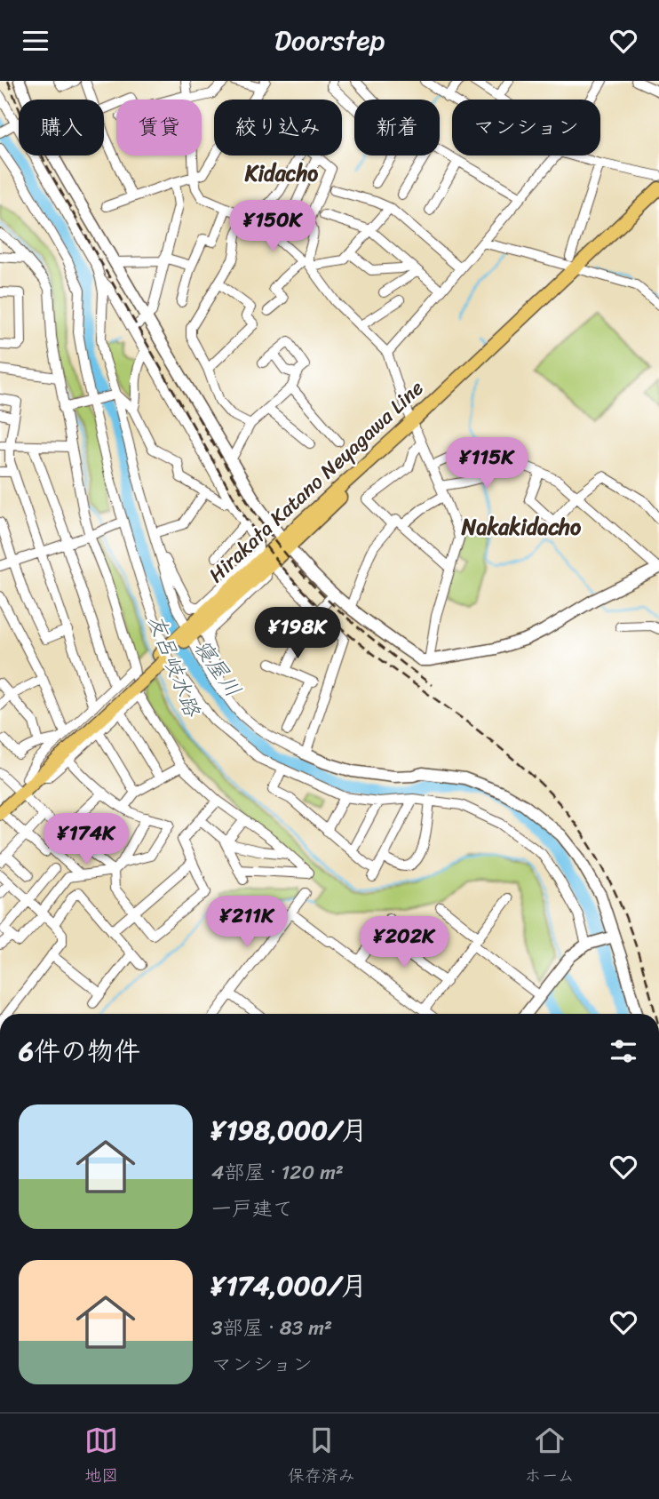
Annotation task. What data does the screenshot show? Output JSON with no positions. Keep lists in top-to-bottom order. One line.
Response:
{"streets":{"main road":["Hirakata Katano Neyagawa Line"]},"districts":["Kidacho","Nakakidacho"],"water":["友呂岐水路","寝屋川"],"page":{"header":"Doorstep","chip":["購入","賃貸","絞り込み","新着","マンション"],"price":["¥150K","¥115K","¥198K","¥174K","¥211K","¥202K"],"heading":"6件の物件","list":[{"name":"¥198,000/月","note":"4部屋 · 120 m² · 一戸建て"},{"name":"¥174,000/月","note":"3部屋 · 83 m² · マンション"}],"tabs":["地図","保存済み","ホーム"]}}
